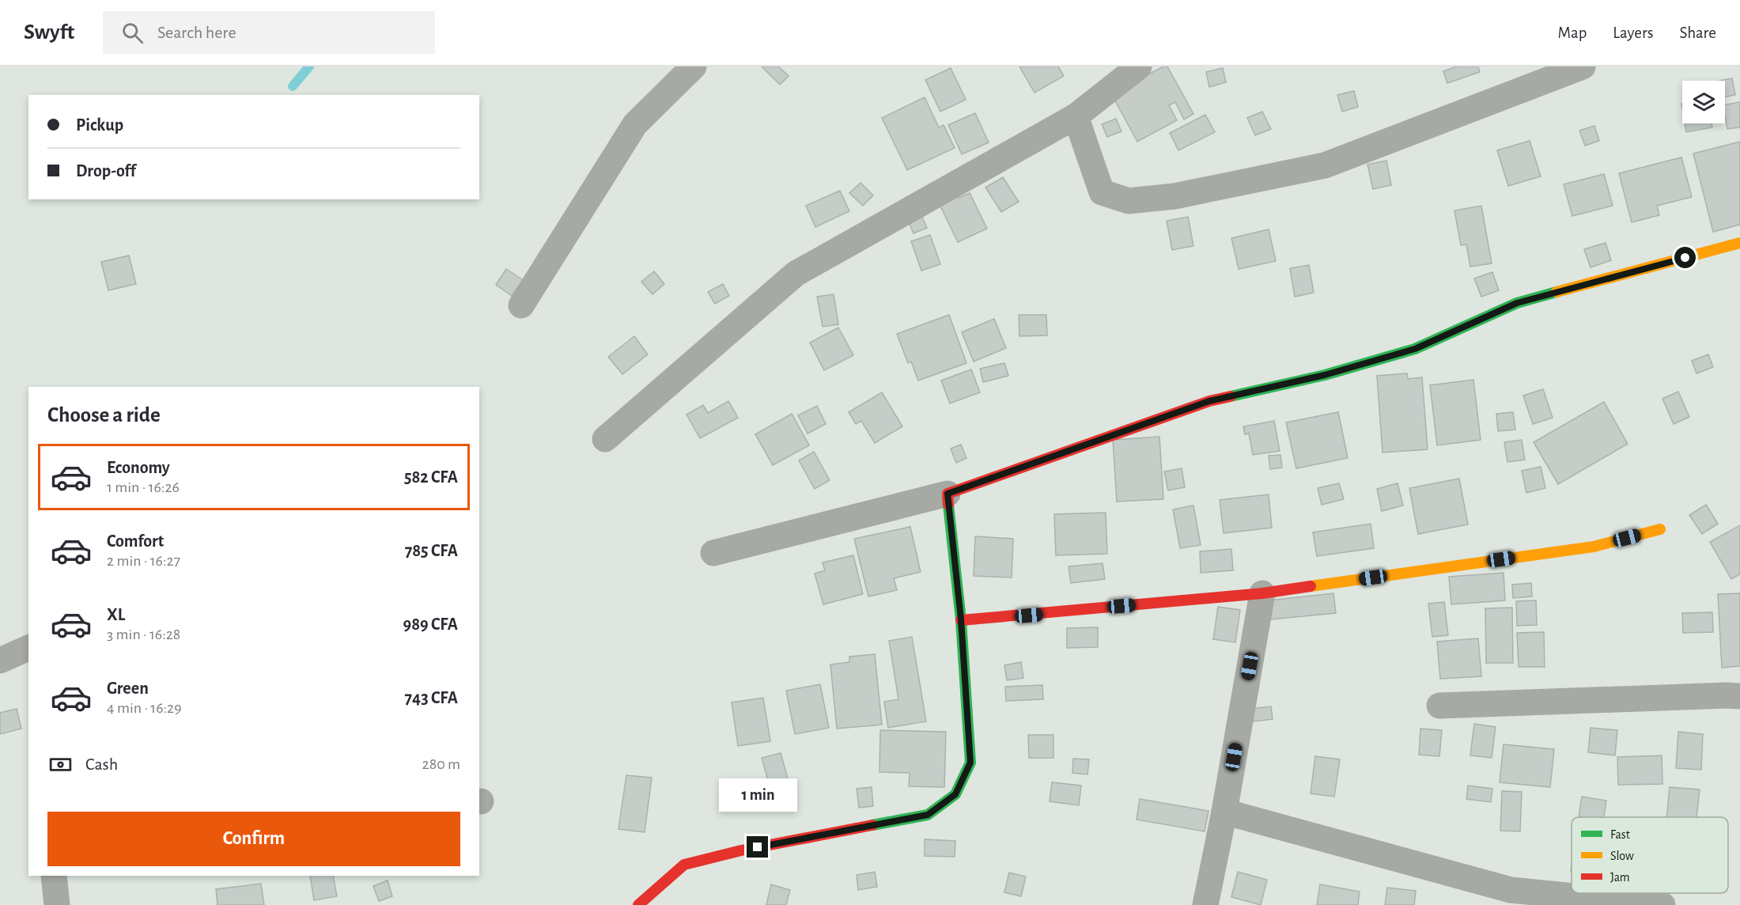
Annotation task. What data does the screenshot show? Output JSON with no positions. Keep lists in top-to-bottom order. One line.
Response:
{"legend":["Fast","Slow","Jam"],"page":{"header":"Swyft","search":"Search here","nav":["Map","Layers","Share"],"banner":["Pickup","Drop-off"],"heading":"Choose a ride","list":[{"name":"Economy","note":"1 min · 16:26","value":"582 CFA"},{"name":"Comfort","note":"2 min · 16:27","value":"785 CFA"},{"name":"XL","note":"3 min · 16:28","value":"989 CFA"},{"name":"Green","note":"4 min · 16:29","value":"743 CFA"}],"pay":["Cash","280 m"],"bubble":"1 min","buttons":"Confirm"}}
